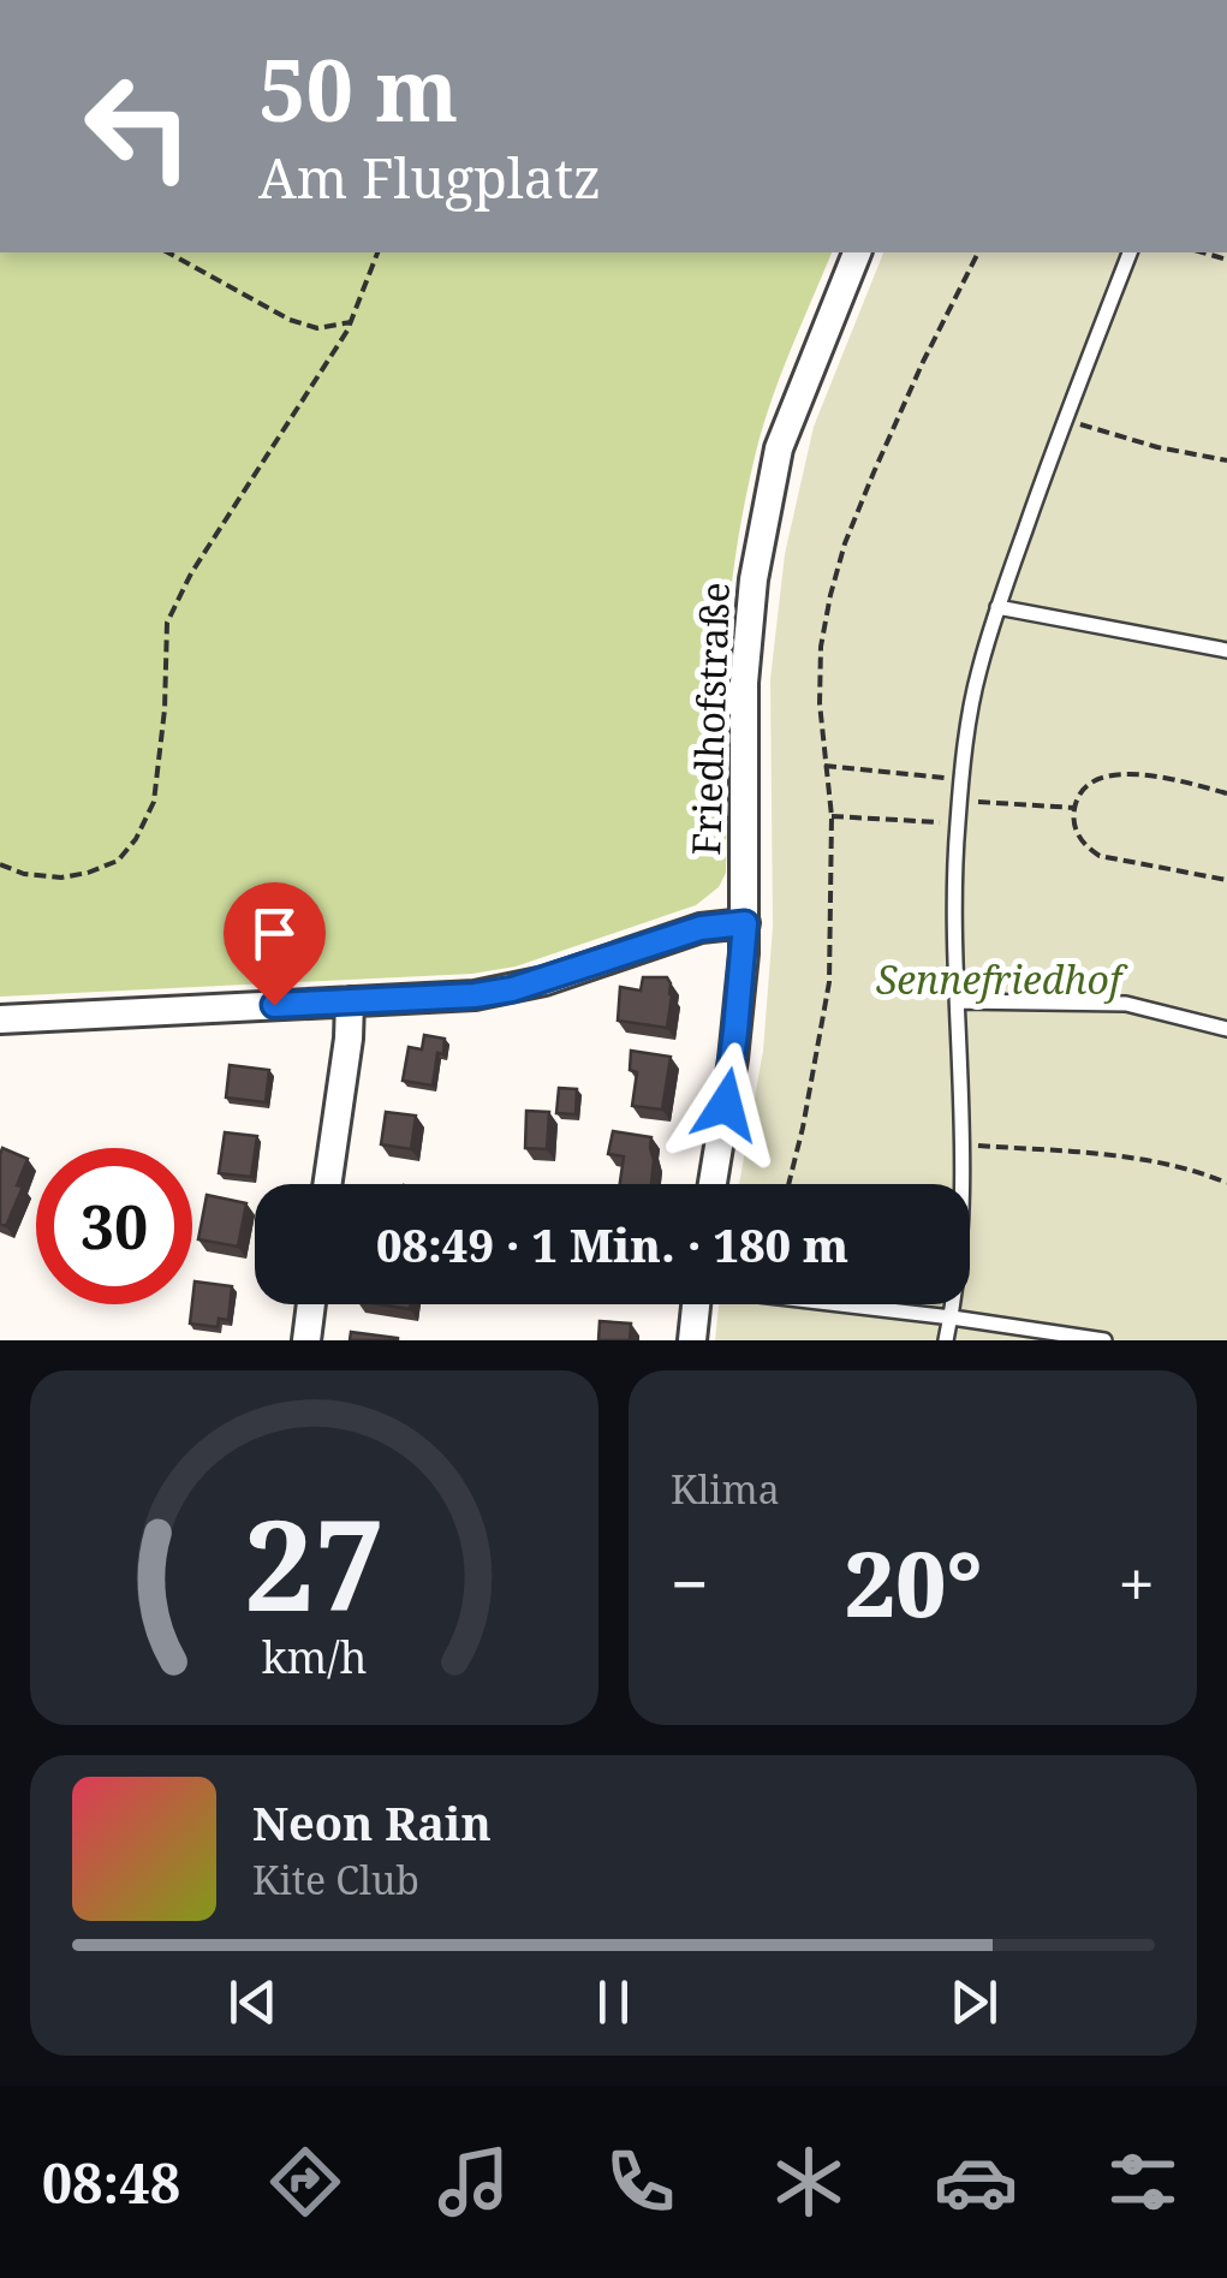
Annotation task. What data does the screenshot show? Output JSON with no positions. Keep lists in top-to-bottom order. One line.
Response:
{"streets":{"street":["Friedhofstraße"]},"parks":["Sennefriedhof"],"page":{"turn":["50 m","Am Flugplatz"],"limit":"30","trip":"08:49 · 1 Min. · 180 m","tile":"Klima","heat":["−","20°","+"],"song":["Neon Rain","Kite Club"],"tabs":"08:48","gauge":["27","km/h"]}}
